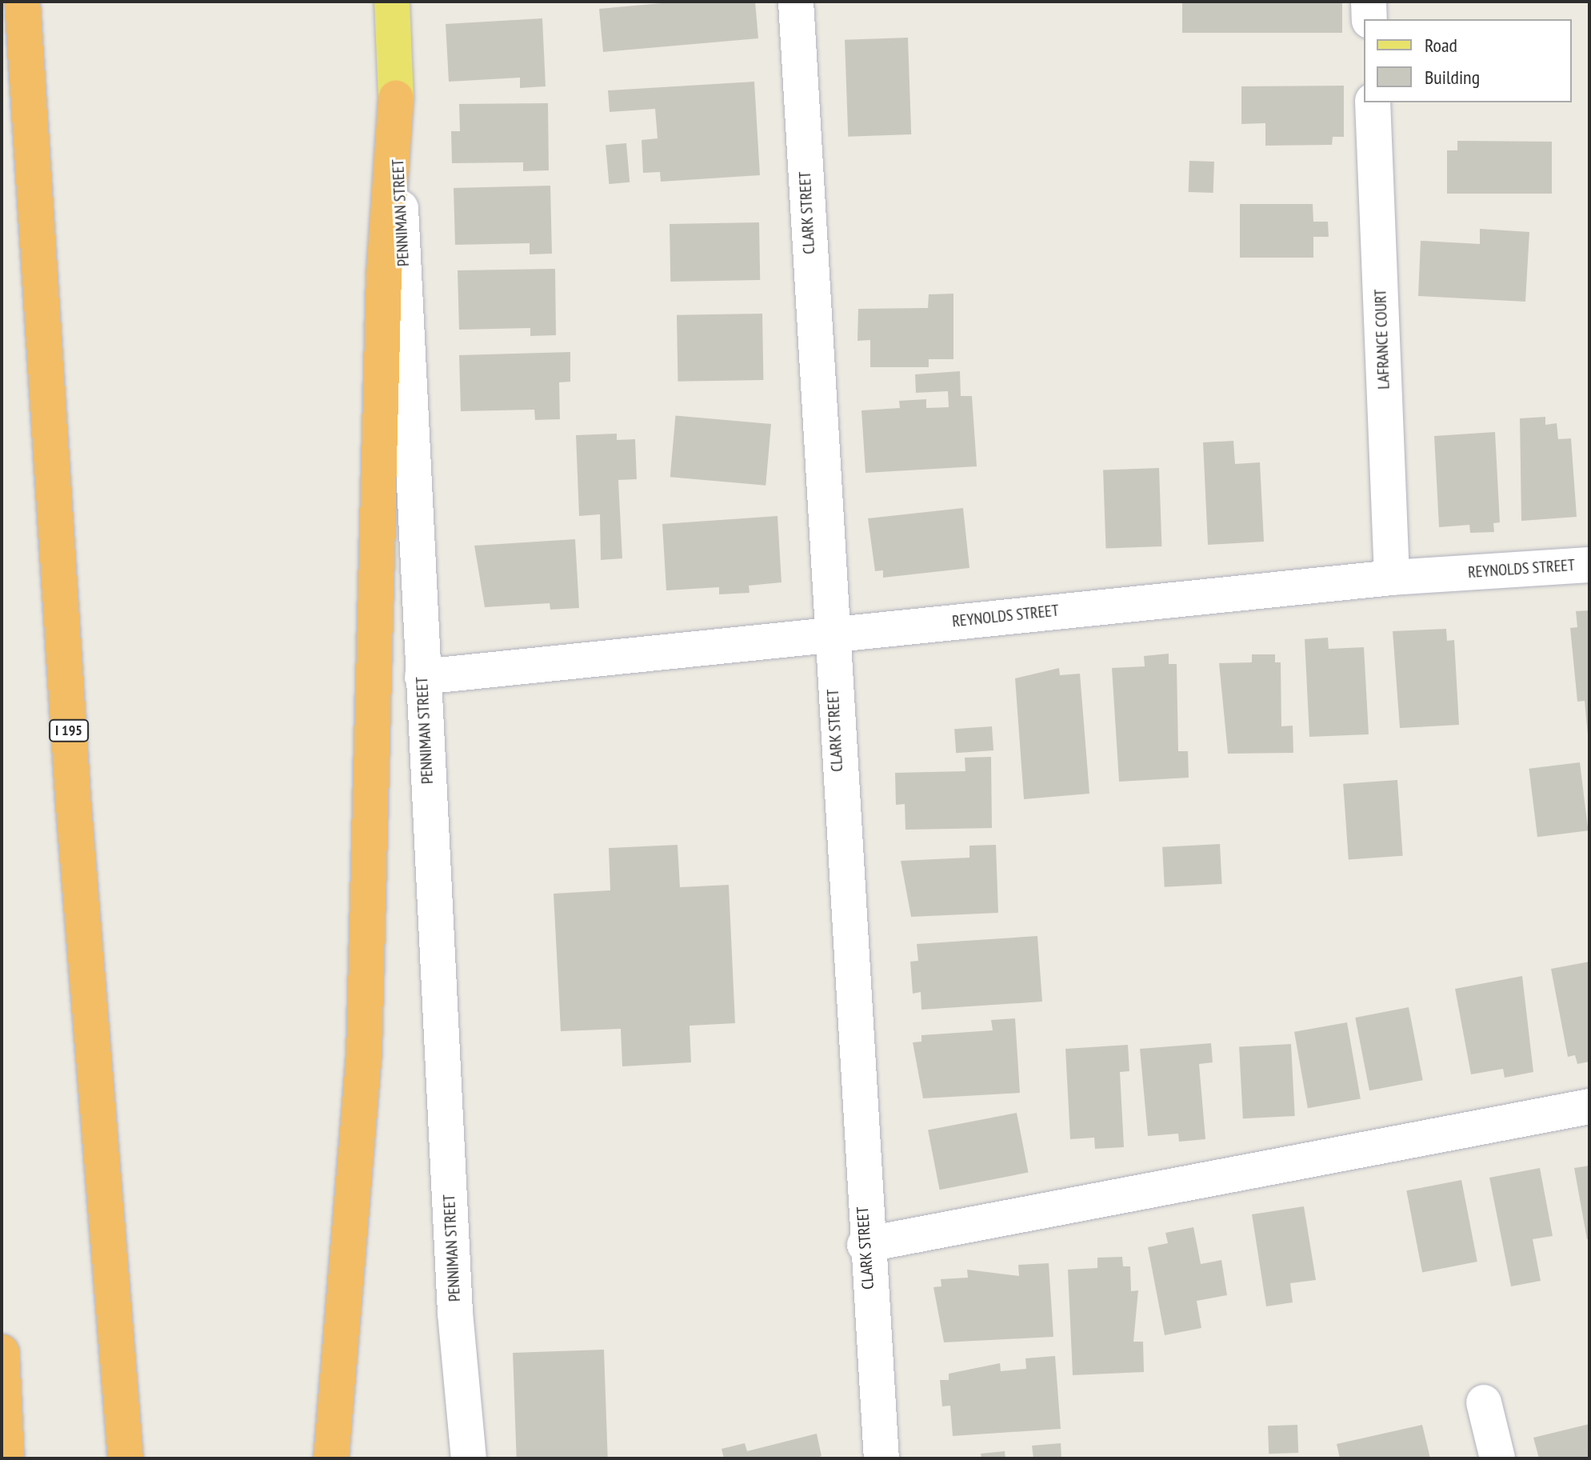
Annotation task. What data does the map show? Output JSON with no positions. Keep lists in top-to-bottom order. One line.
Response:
{"streets":{"highway":["I 195"],"main road":["PENNIMAN STREET"],"street":["CLARK STREET","LAFRANCE COURT","REYNOLDS STREET"]},"crossings":[["PENNIMAN STREET","REYNOLDS STREET"],["CLARK STREET","REYNOLDS STREET"],["LAFRANCE COURT","REYNOLDS STREET"]],"legend":["Road","Building"]}
